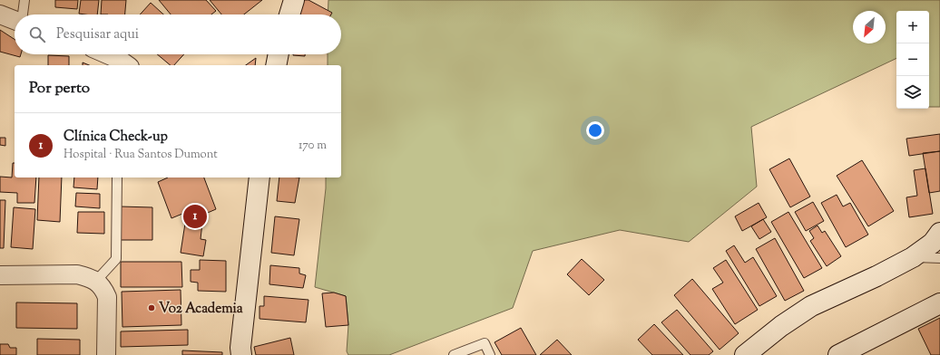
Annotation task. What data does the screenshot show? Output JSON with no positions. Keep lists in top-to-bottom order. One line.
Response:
{"places":["Vo2 Academia"],"north":"bottom left","page":{"map_buttons":["+","−"],"search":"Pesquisar aqui","heading":"Por perto","list":[{"mark":"1","name":"Clínica Check-up","note":"Hospital · Rua Santos Dumont","value":"170 m"}],"pins":"1"}}
